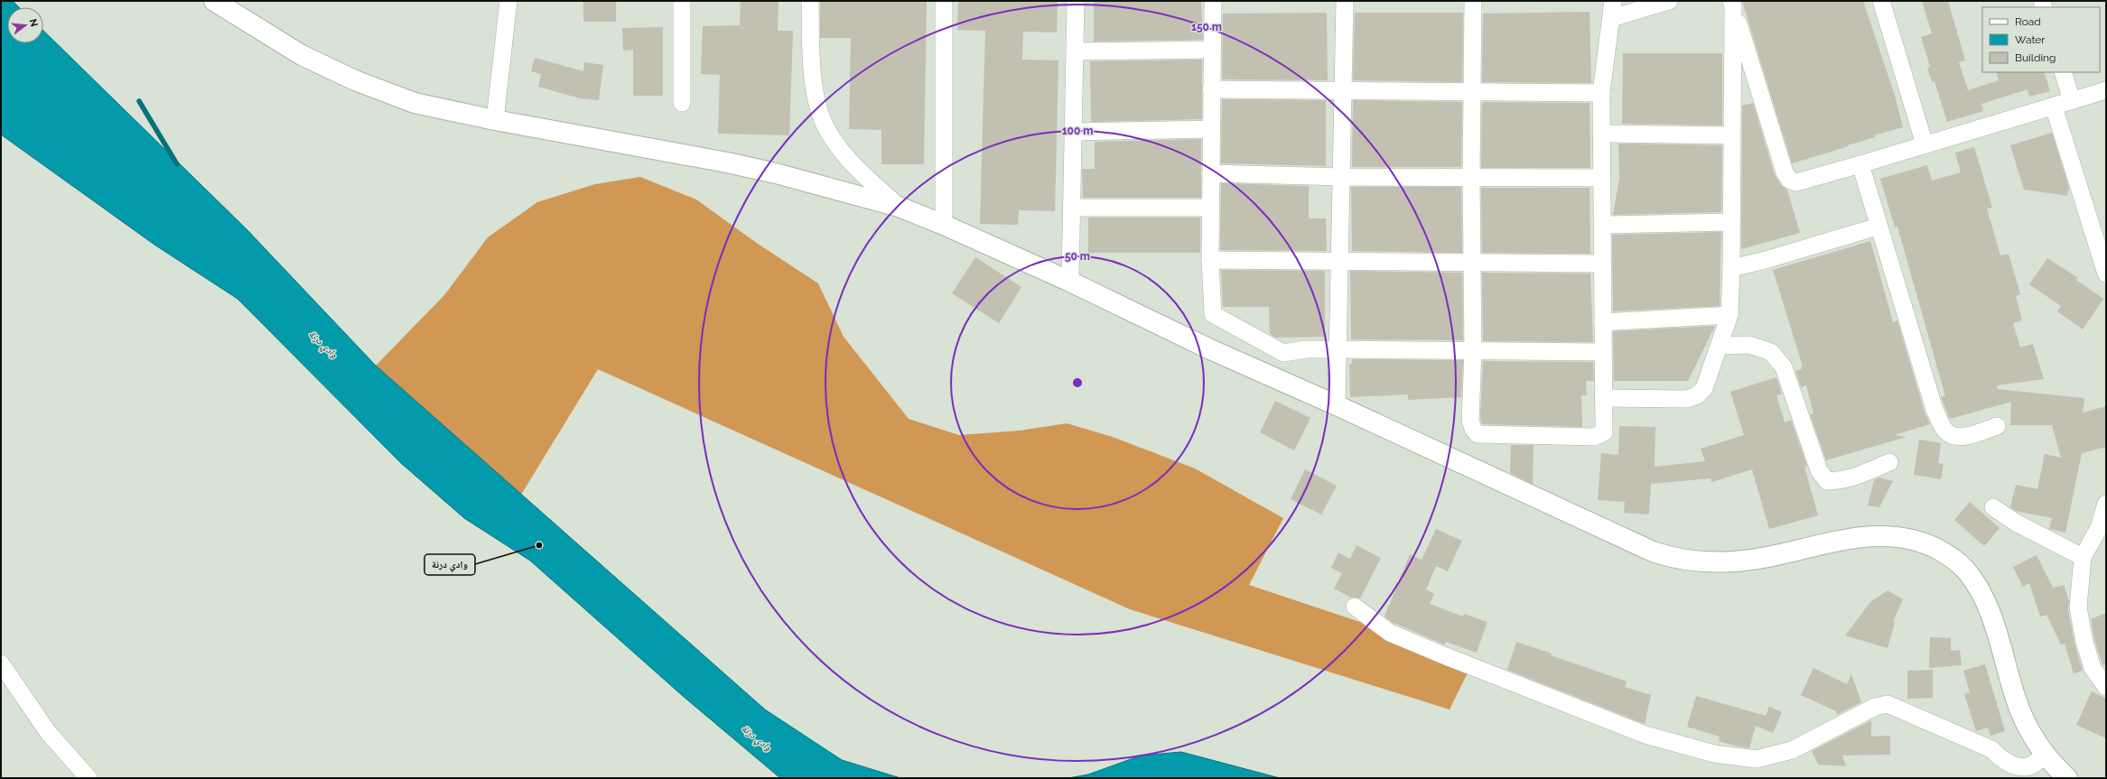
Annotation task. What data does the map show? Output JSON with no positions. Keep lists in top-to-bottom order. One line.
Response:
{"water":["وادي درنة"],"places":["وادي درنة"],"legend":["Road","Water","Building"],"north":"right","rings":["150 m","100 m","50 m"]}
